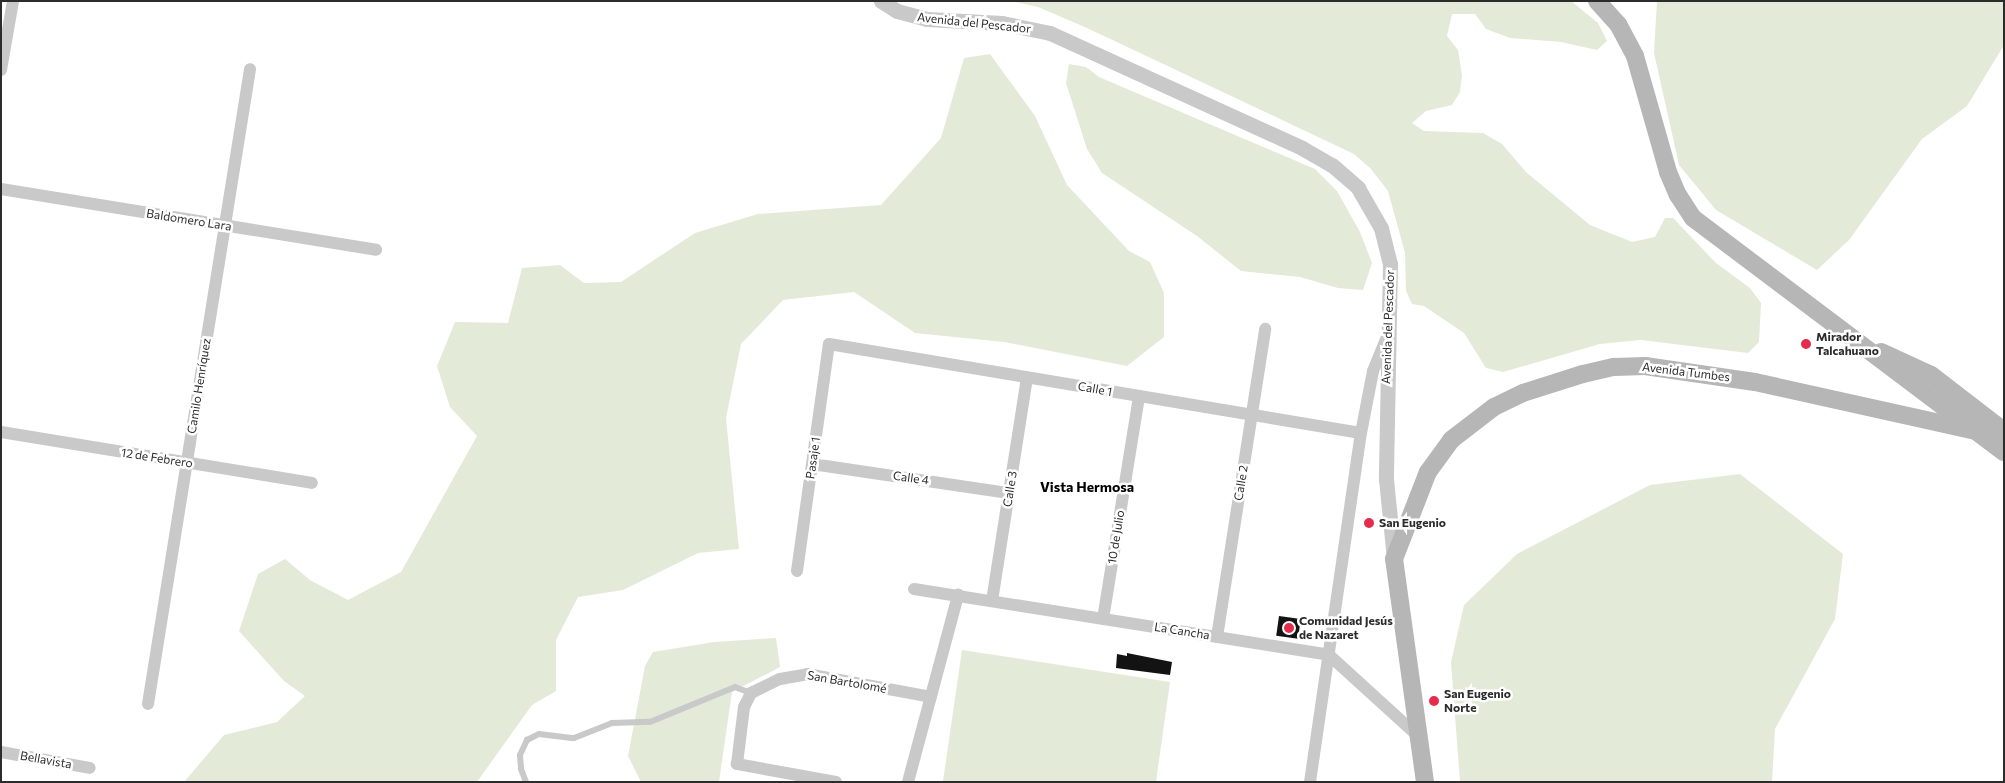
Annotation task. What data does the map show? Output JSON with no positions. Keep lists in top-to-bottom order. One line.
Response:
{"streets":{"main road":["Avenida del Pescador","Avenida Tumbes"],"street":["Baldomero Lara","Camilo Henríquez","Calle 1","12 de Febrero","Pasaje 1","Calle 4","Calle 2","Calle 3","10 de Julio","La Cancha","San Bartolomé","Bellavista"]},"crossings":[["Avenida del Pescador","Avenida Tumbes"],["Baldomero Lara","Camilo Henríquez"],["Camilo Henríquez","12 de Febrero"],["Calle 1","Pasaje 1"],["Calle 1","Calle 2"],["Calle 1","Calle 3"],["Calle 1","10 de Julio"],["Pasaje 1","Calle 4"],["Calle 4","Calle 3"],["Calle 2","La Cancha"],["Calle 3","La Cancha"],["10 de Julio","La Cancha"]],"districts":["Vista Hermosa"],"places":["Mirador Talcahuano","San Eugenio","Comunidad Jesús de Nazaret","San Eugenio Norte"]}
